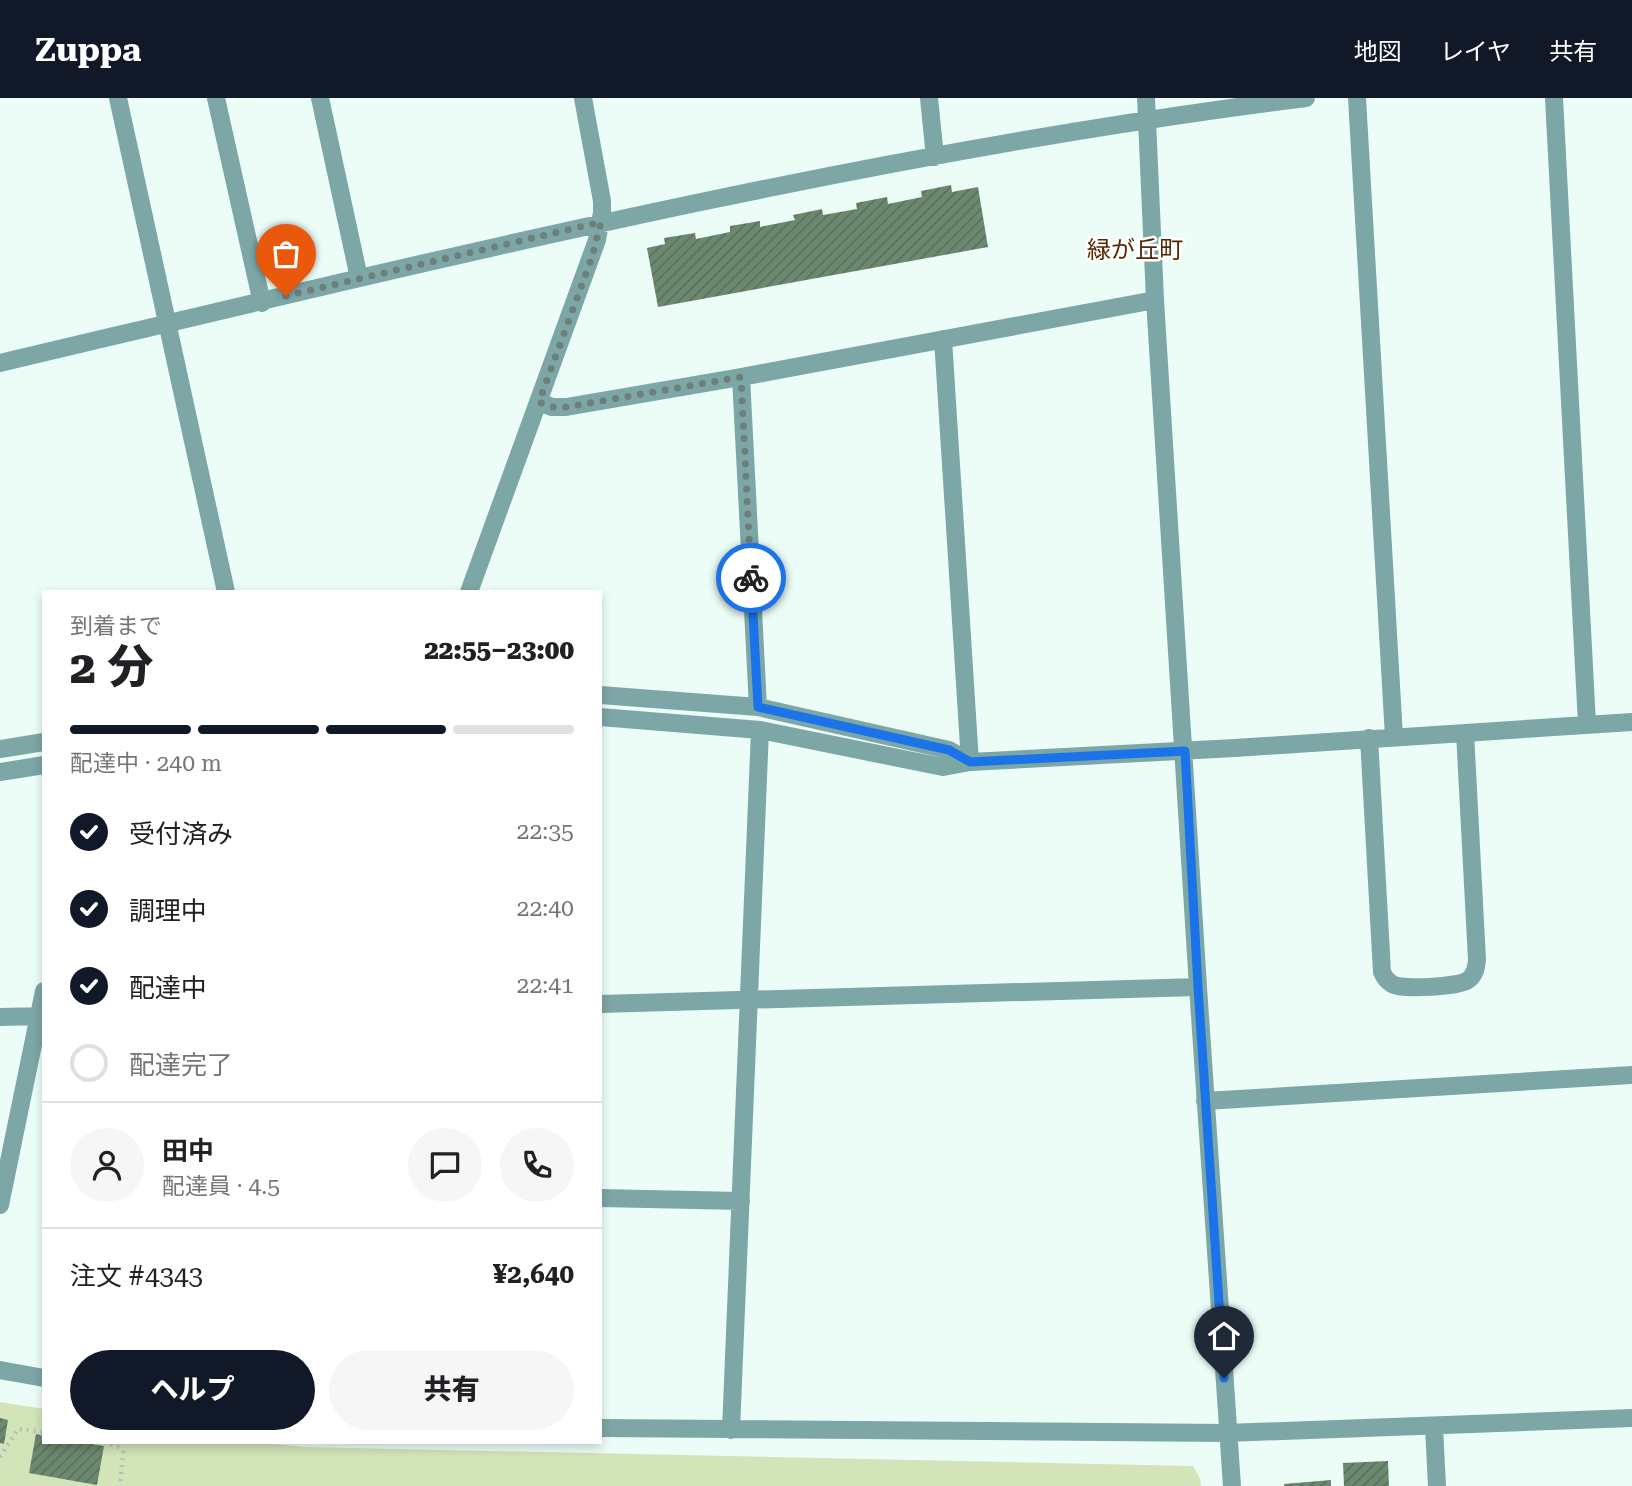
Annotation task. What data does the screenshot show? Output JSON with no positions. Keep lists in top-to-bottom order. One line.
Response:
{"districts":["緑が丘町"],"page":{"header":"Zuppa","nav":["地図","レイヤ","共有"],"heading":["2 分","到着まで","22:55–23:00"],"panel":["田中","配達員 · 4.5","注文 #4343","¥2,640"],"bar":"配達中 · 240 m","list":[["受付済み","22:35"],["調理中","22:40"],["配達中","22:41"],"配達完了"],"buttons":["ヘルプ","共有"]}}
